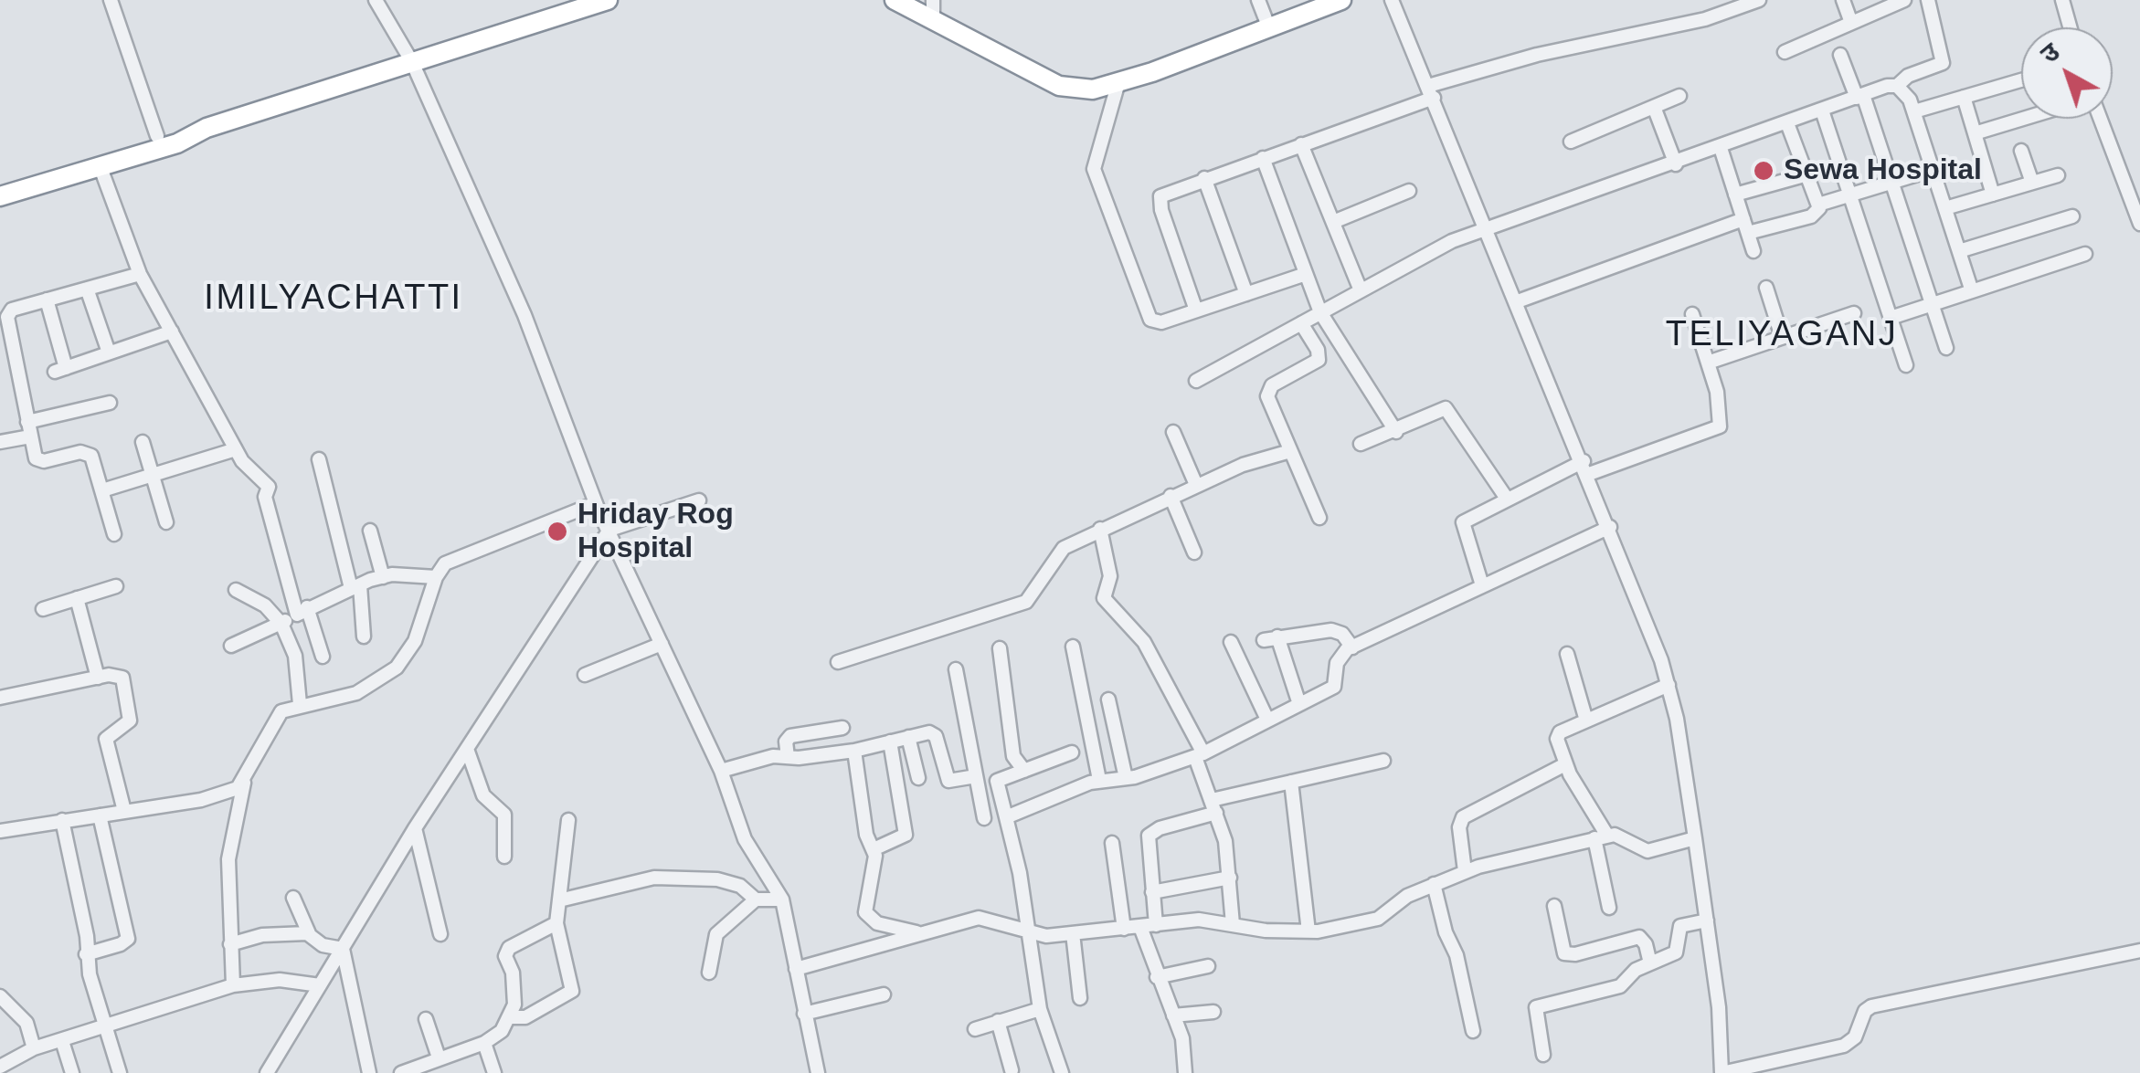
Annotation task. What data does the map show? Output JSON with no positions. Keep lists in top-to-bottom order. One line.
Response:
{"districts":["IMILYACHATTI","TELIYAGANJ"],"places":["Sewa Hospital","Hriday Rog Hospital"],"north":"top left"}
